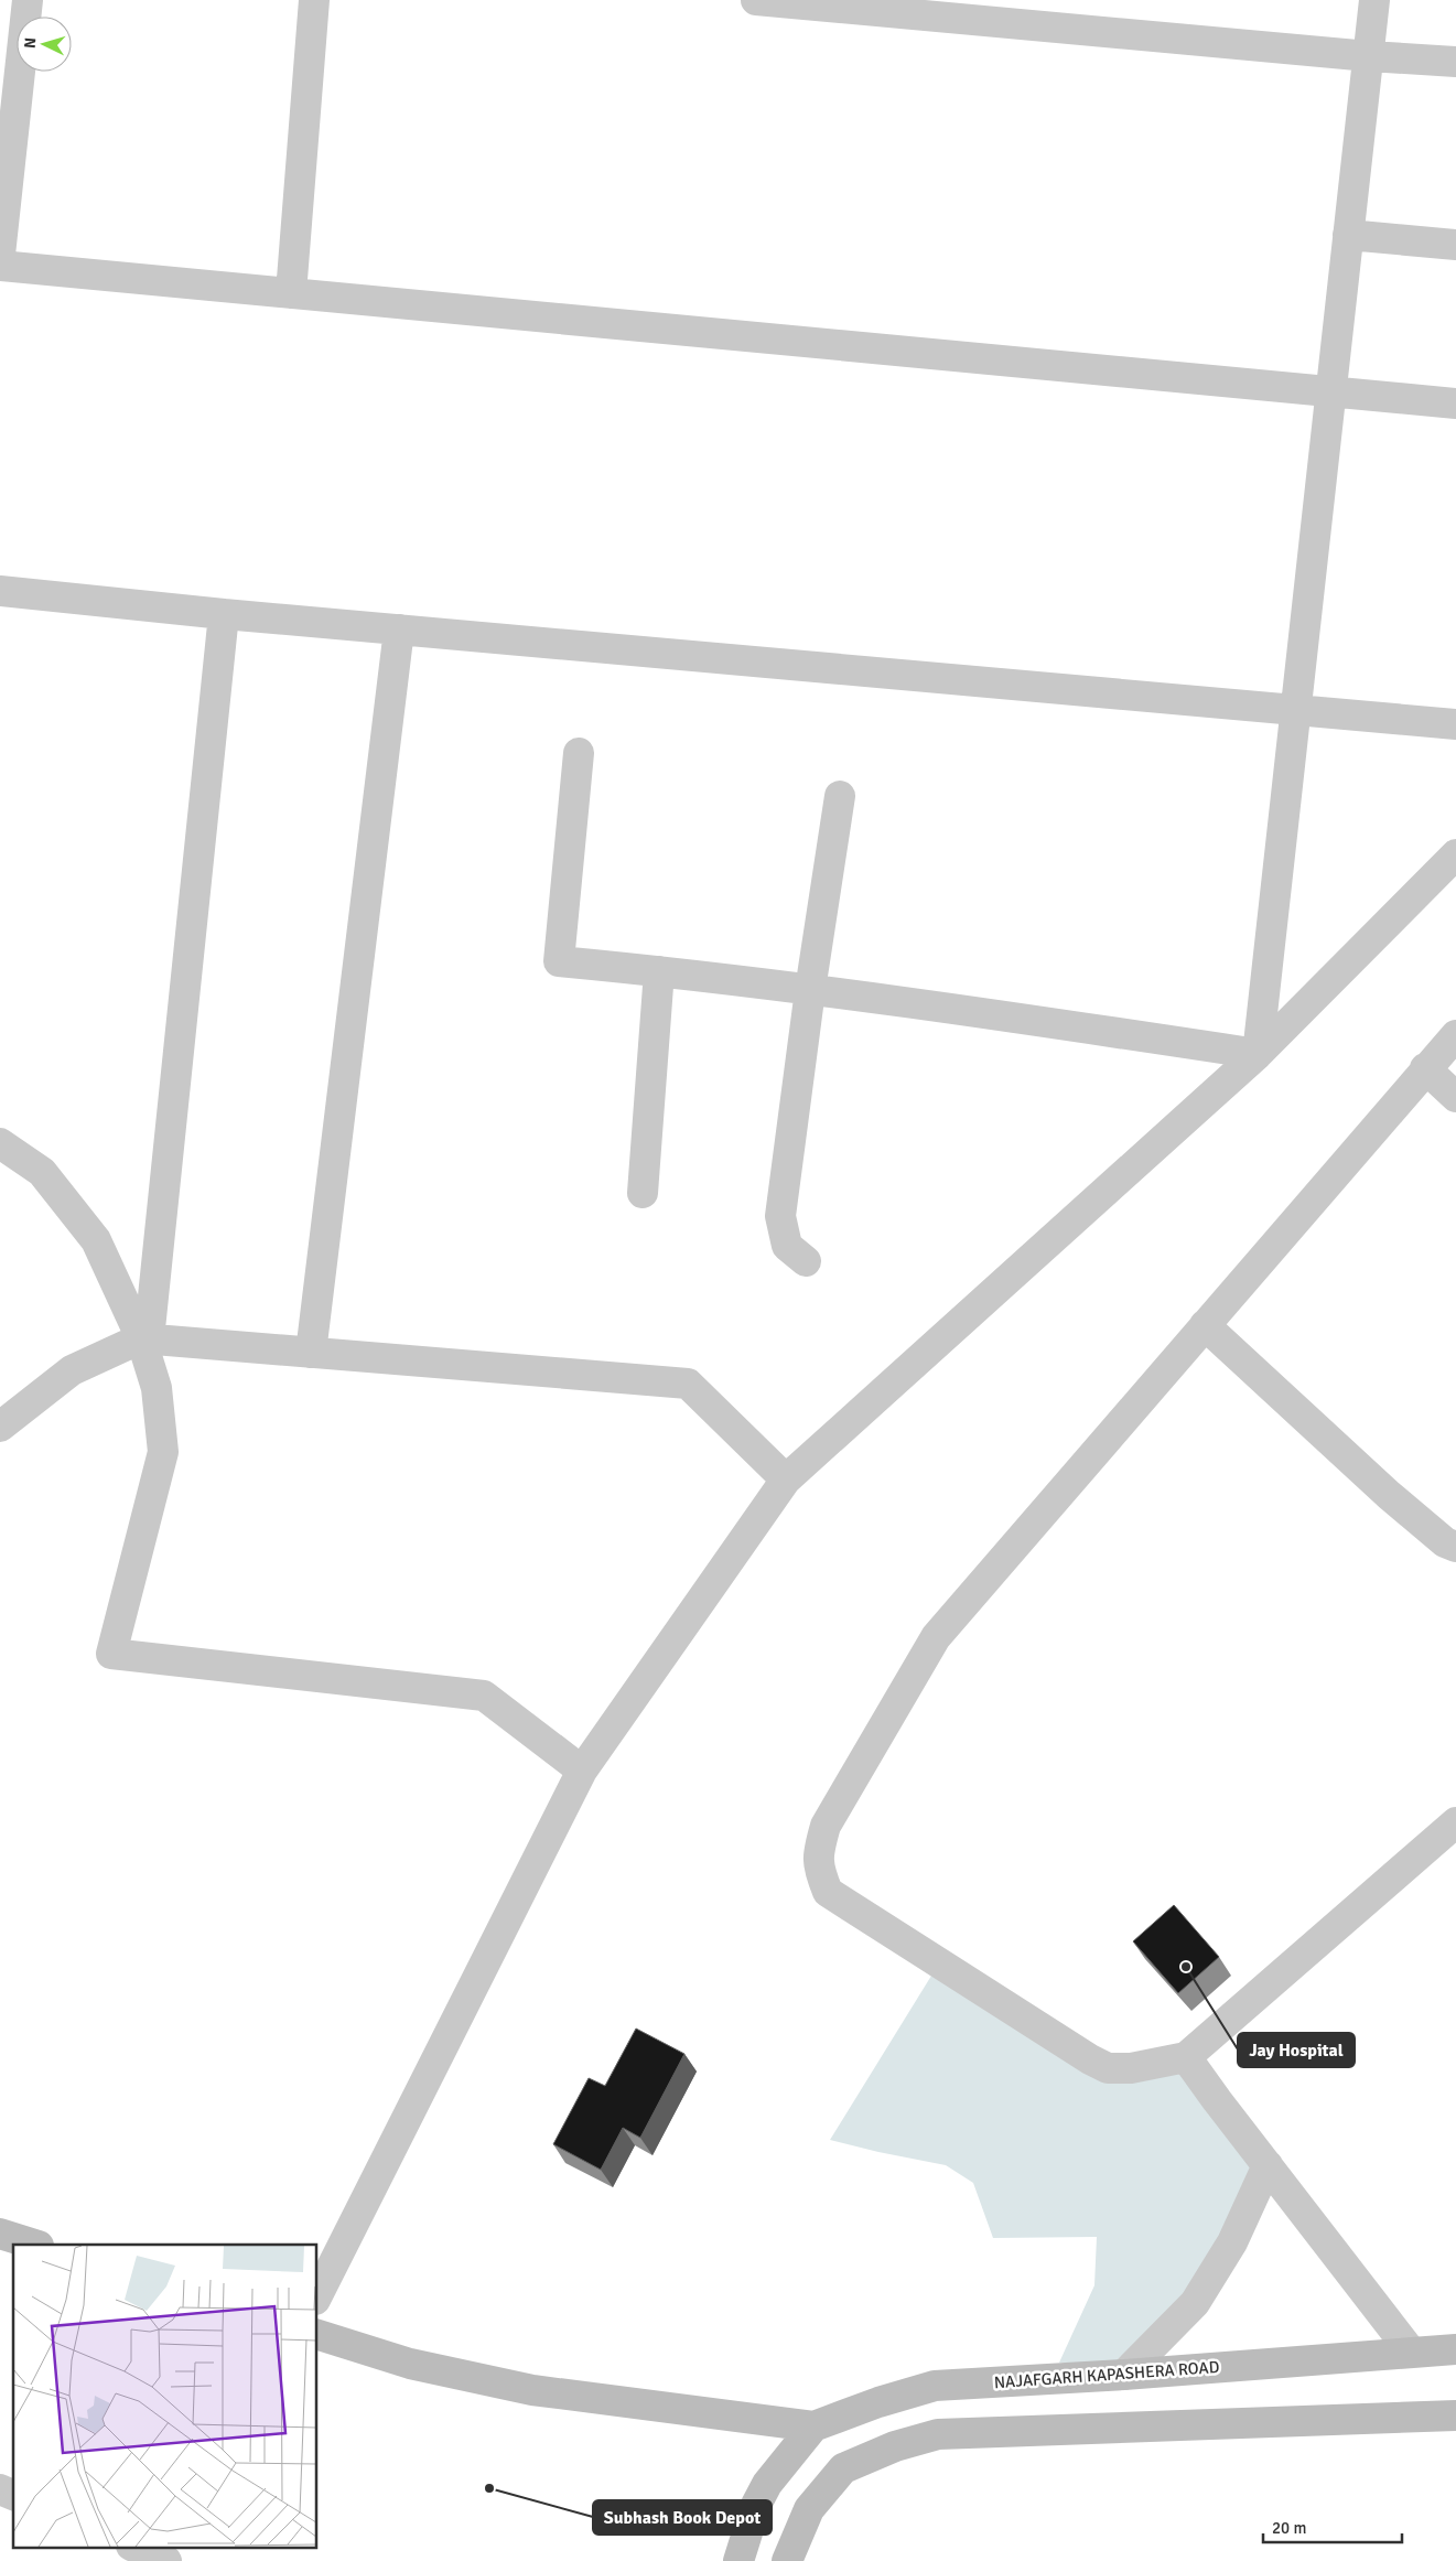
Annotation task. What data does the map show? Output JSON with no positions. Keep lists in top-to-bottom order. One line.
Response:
{"streets":{"main road":["NAJAFGARH KAPASHERA ROAD"]},"places":["Jay Hospital","Subhash Book Depot"],"scale_bar":"20 m","north":"left"}
